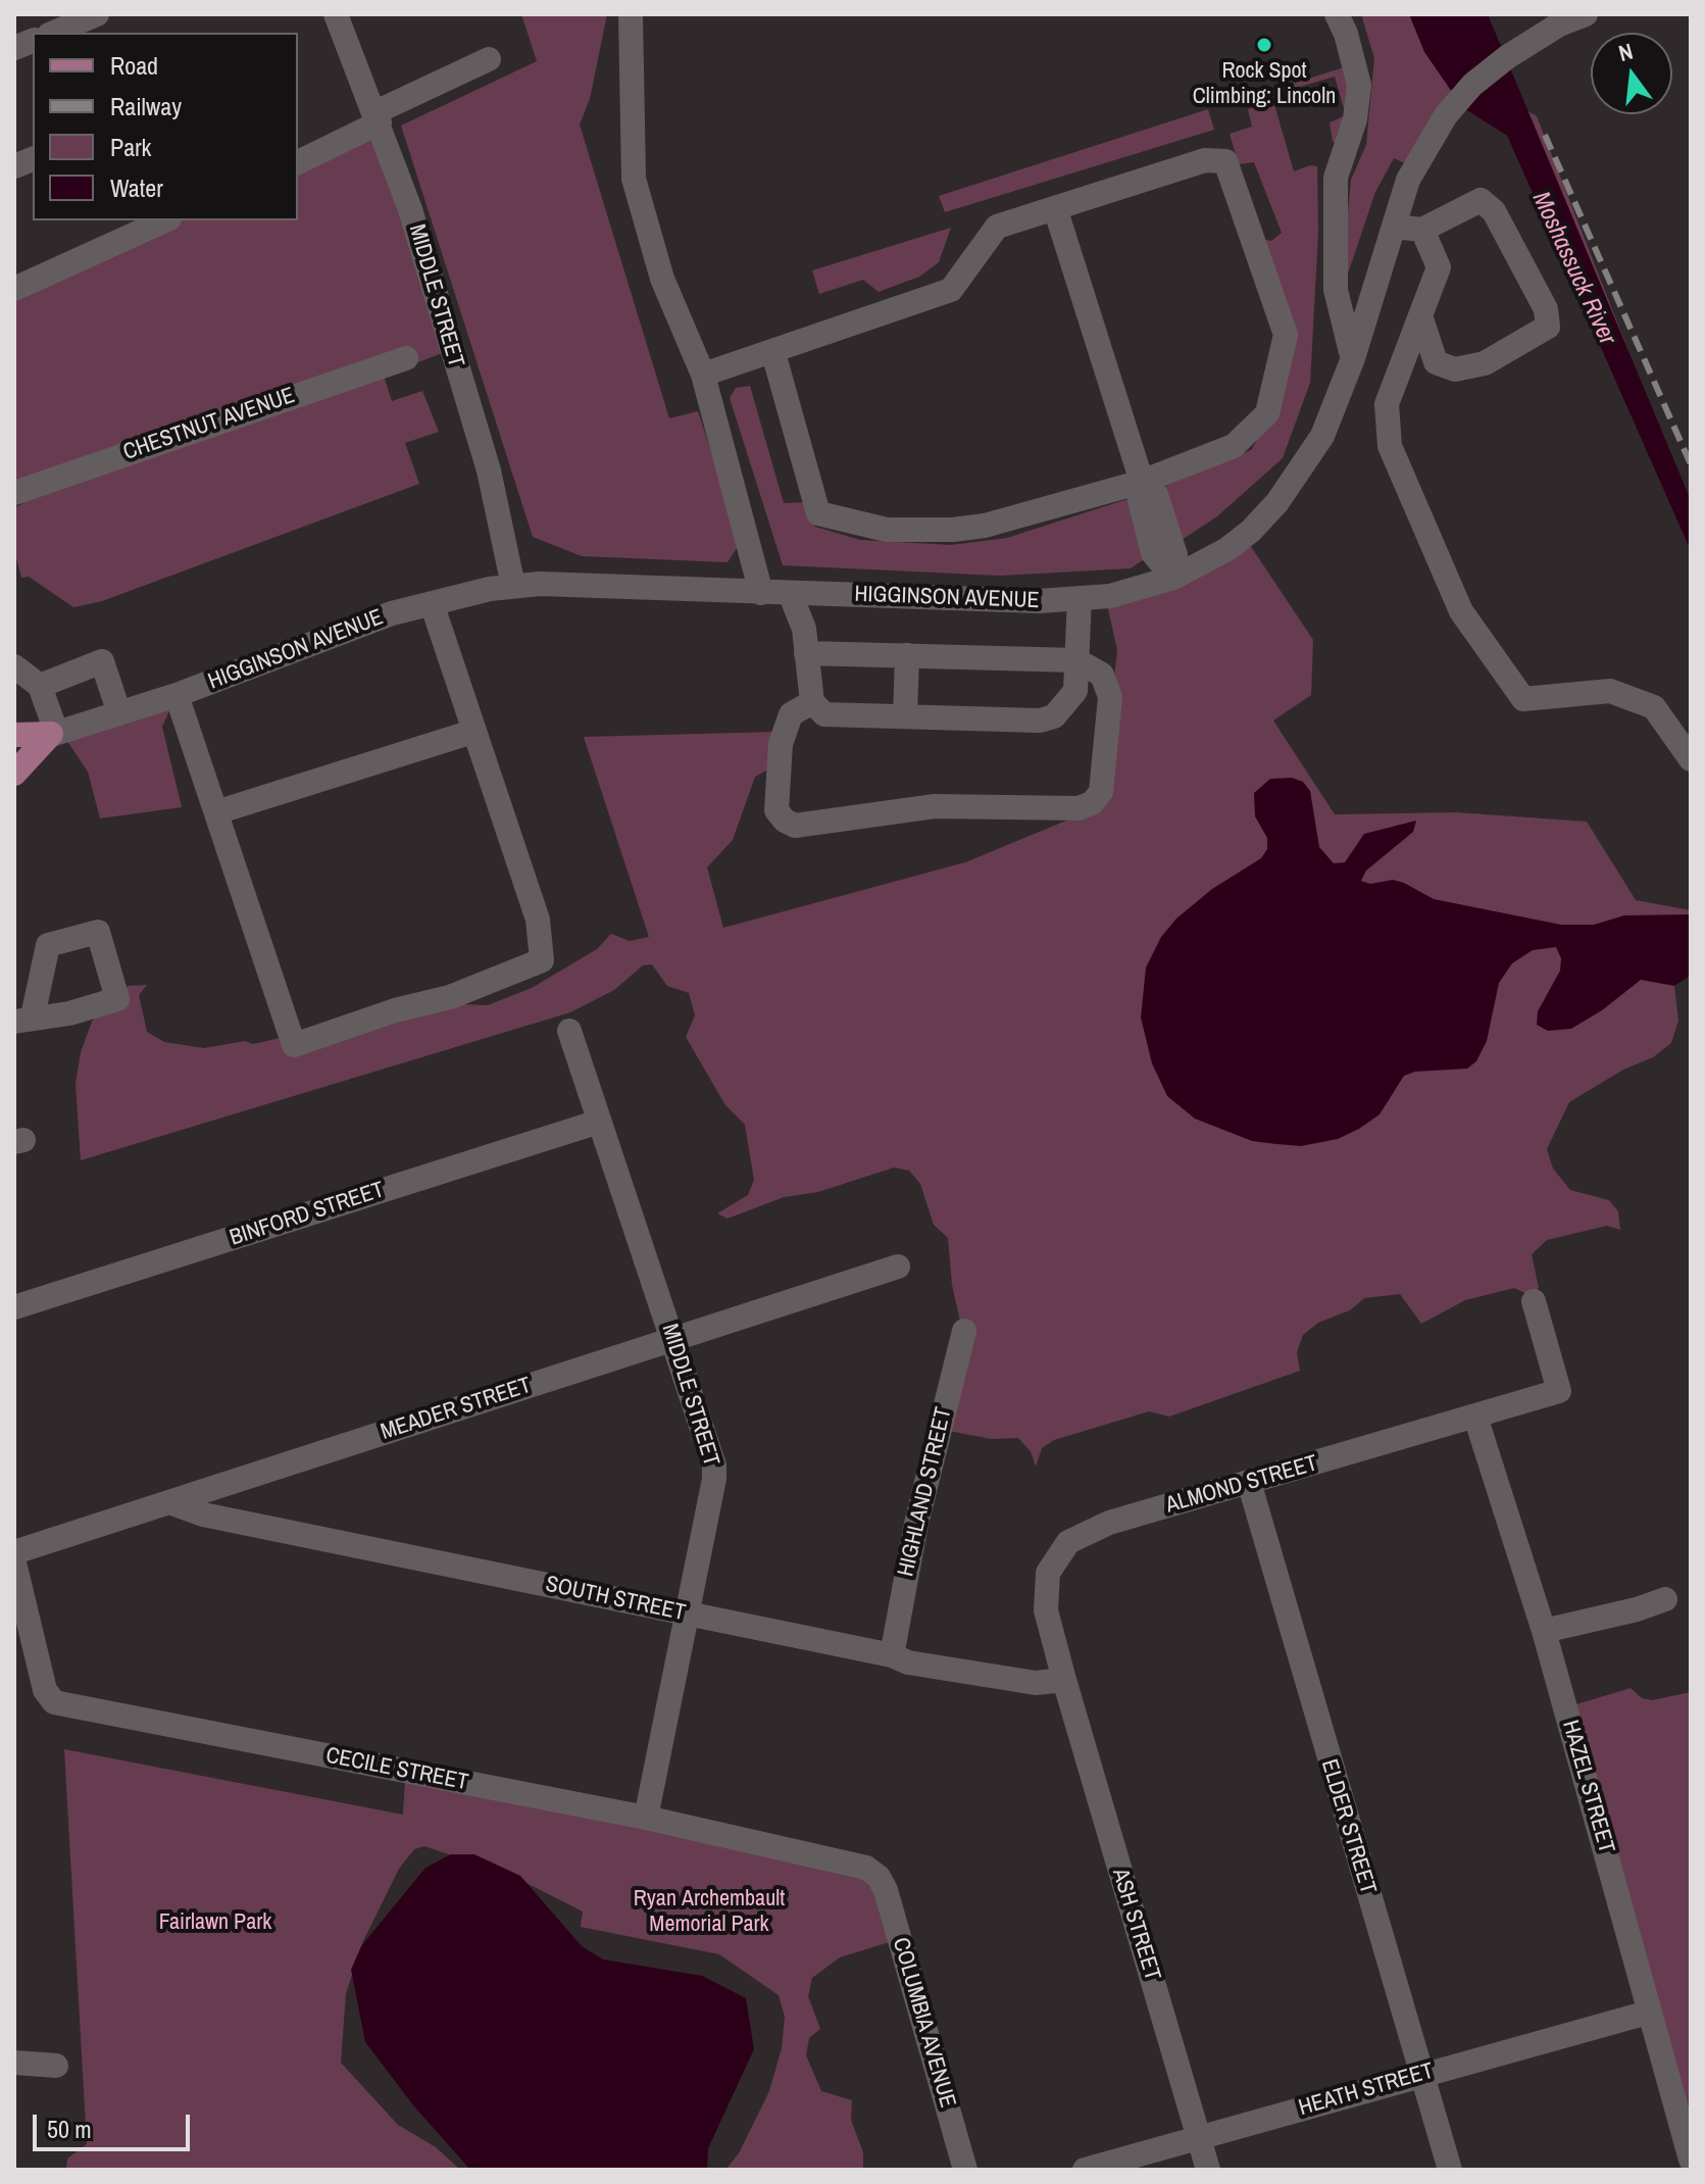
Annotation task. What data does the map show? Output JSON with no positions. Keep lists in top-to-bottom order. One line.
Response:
{"streets":{"street":["MIDDLE STREET","CHESTNUT AVENUE","HIGGINSON AVENUE","BINFORD STREET","MEADER STREET","ALMOND STREET","HIGHLAND STREET","SOUTH STREET","CECILE STREET","HAZEL STREET","ELDER STREET","ASH STREET","COLUMBIA AVENUE","HEATH STREET"]},"crossings":[["MIDDLE STREET","HIGGINSON AVENUE"],["MIDDLE STREET","BINFORD STREET"],["MIDDLE STREET","MEADER STREET"],["MIDDLE STREET","SOUTH STREET"],["MIDDLE STREET","CECILE STREET"],["MEADER STREET","SOUTH STREET"],["ALMOND STREET","SOUTH STREET"],["ALMOND STREET","HAZEL STREET"],["ALMOND STREET","ELDER STREET"],["ALMOND STREET","ASH STREET"],["HIGHLAND STREET","SOUTH STREET"],["SOUTH STREET","ASH STREET"],["CECILE STREET","COLUMBIA AVENUE"],["HAZEL STREET","HEATH STREET"],["ELDER STREET","HEATH STREET"],["ASH STREET","HEATH STREET"]],"water":["Moshassuck River"],"parks":["Ryan Archembault Memorial Park","Fairlawn Park"],"places":["Rock Spot Climbing: Lincoln"],"legend":["Road","Railway","Park","Water"],"scale_bar":"50 m","north":"top"}
